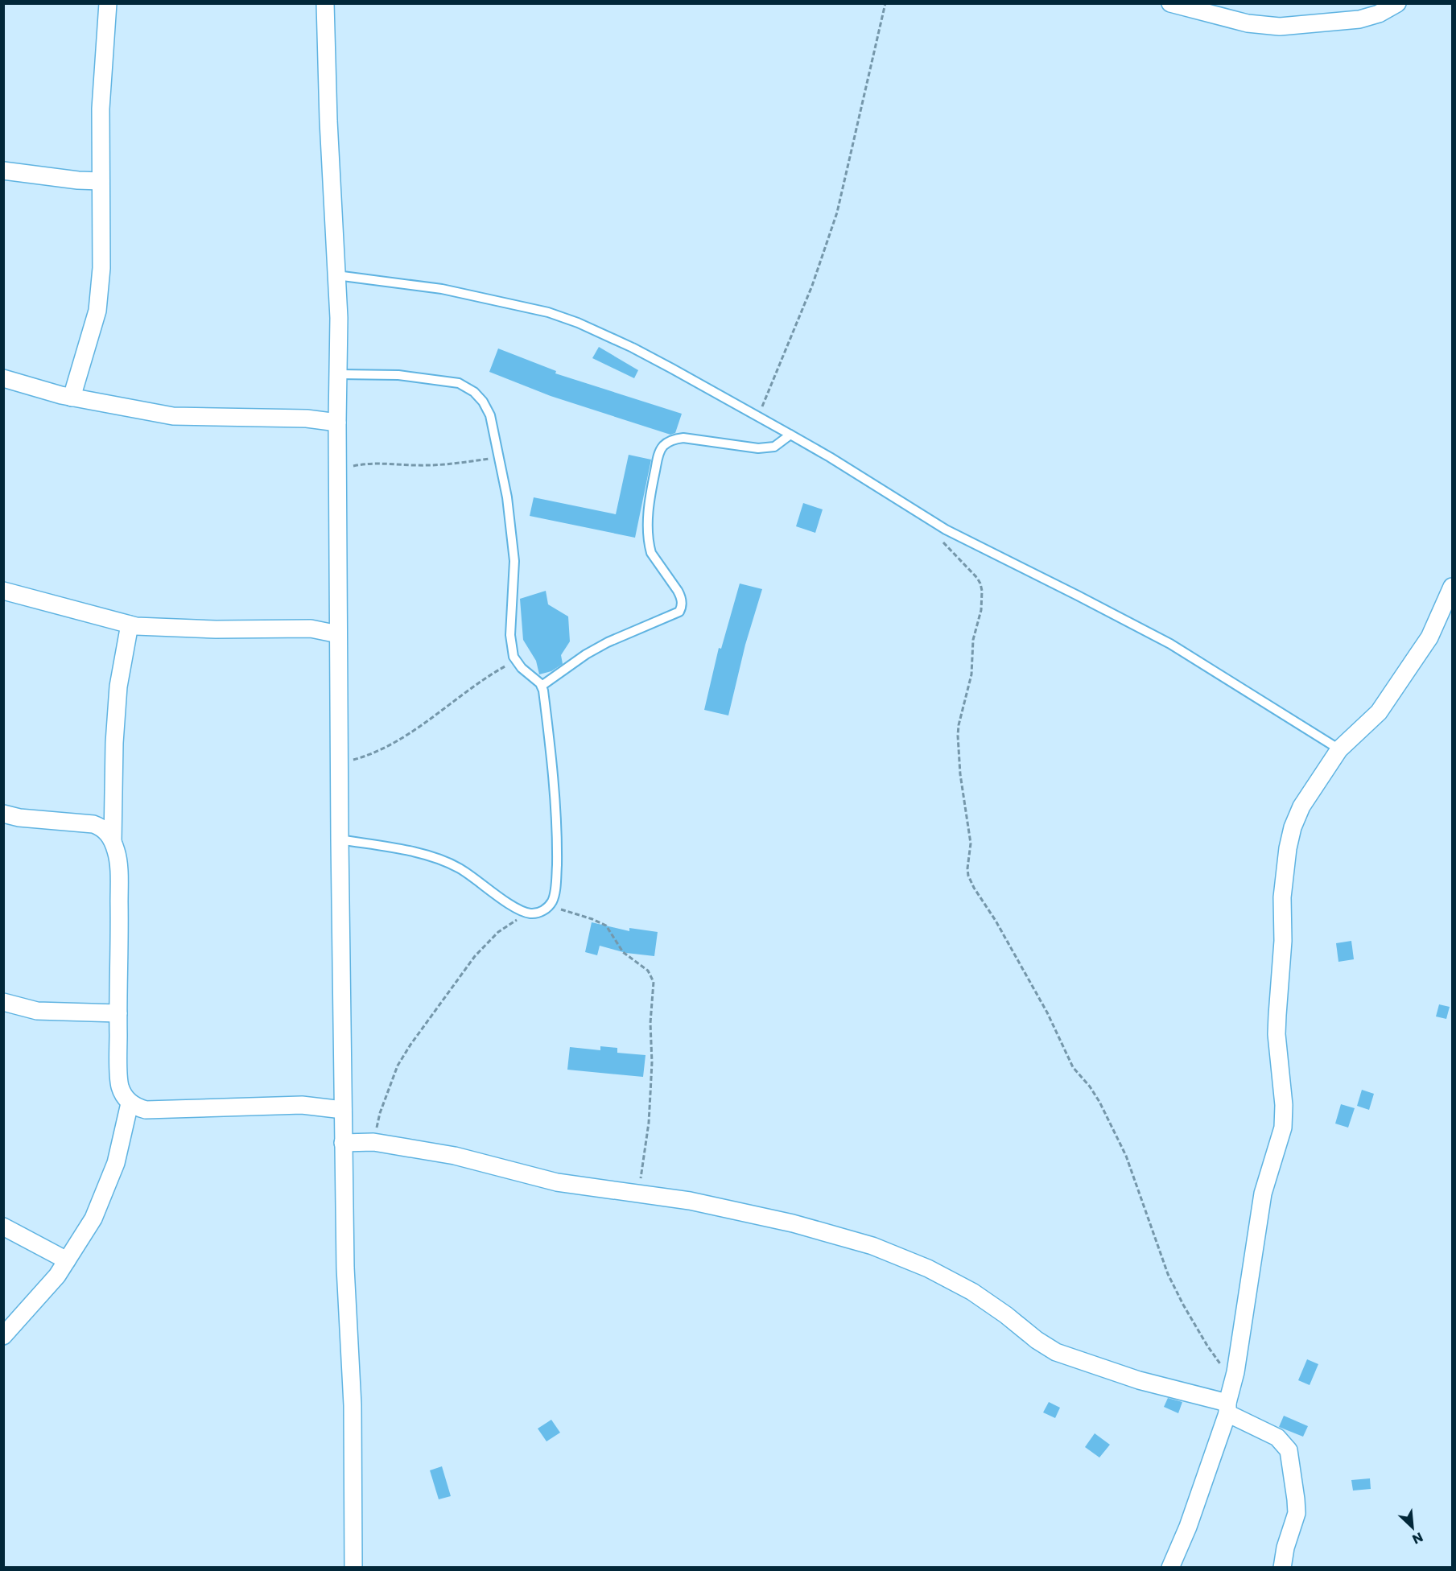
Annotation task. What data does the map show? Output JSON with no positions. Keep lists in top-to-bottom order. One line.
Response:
{"north":"bottom right"}
